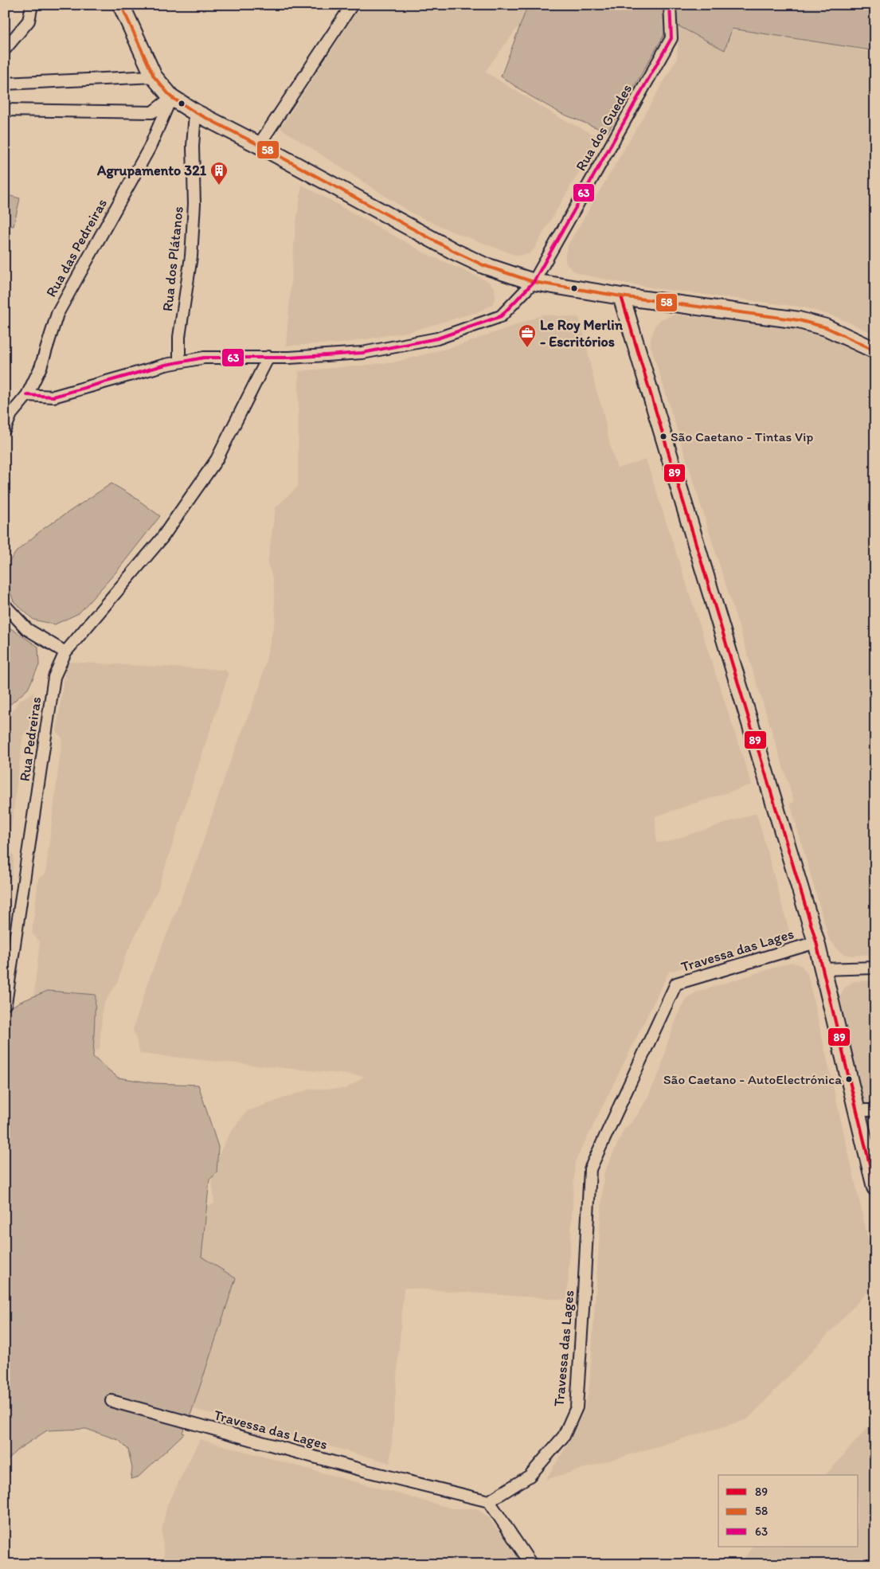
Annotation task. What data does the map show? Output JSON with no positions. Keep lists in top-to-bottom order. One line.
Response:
{"streets":{"street":["Rua dos Guedes","Rua das Pedreiras","Rua dos Plátanos","Rua Pedreiras","Travessa das Lages"]},"crossings":[["Rua dos Guedes","Rua das Pedreiras"],["Rua dos Guedes","Rua dos Plátanos"],["Rua dos Guedes","Rua Pedreiras"]],"places":{"building":["Agrupamento 321"],"office":["Le Roy Merlin - Escritórios"],"other":["São Caetano - Tintas Vip","São Caetano - AutoElectrónica"]},"lines":["transit line 58","transit line 63","transit line 89"],"legend":["89","58","63"]}
